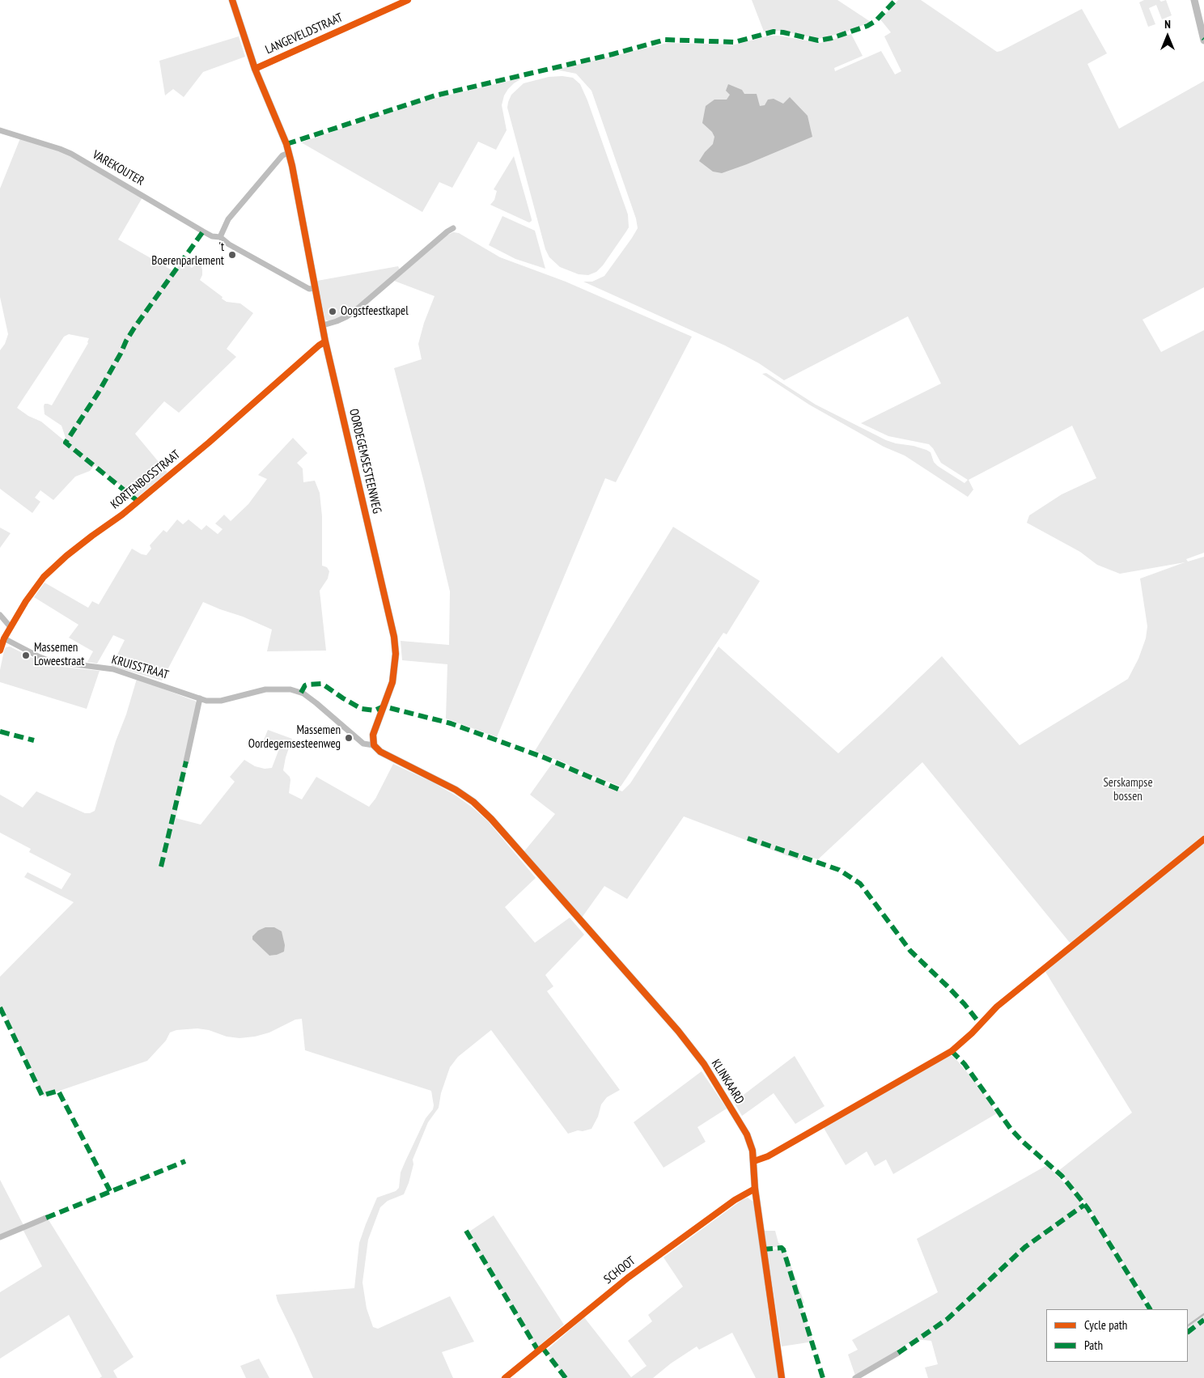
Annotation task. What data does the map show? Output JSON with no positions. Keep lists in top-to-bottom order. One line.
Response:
{"streets":{"street":["LANGEVELDSTRAAT","VAREKOUTER","OORDEGEMSESTEENWEG","KORTENBOSSTRAAT","KRUISSTRAAT","KLINKAARD","SCHOOT"]},"crossings":[["LANGEVELDSTRAAT","OORDEGEMSESTEENWEG"],["VAREKOUTER","OORDEGEMSESTEENWEG"],["OORDEGEMSESTEENWEG","KORTENBOSSTRAAT"],["OORDEGEMSESTEENWEG","KRUISSTRAAT"],["OORDEGEMSESTEENWEG","KLINKAARD"],["KORTENBOSSTRAAT","KRUISSTRAAT"],["KRUISSTRAAT","KLINKAARD"],["KLINKAARD","SCHOOT"]],"parks":["Serskampse bossen"],"places":["'t Boerenparlement","Oogstfeestkapel","Massemen Loweestraat","Massemen Oordegemsesteenweg"],"legend":["Cycle path","Path"],"north":"top"}
